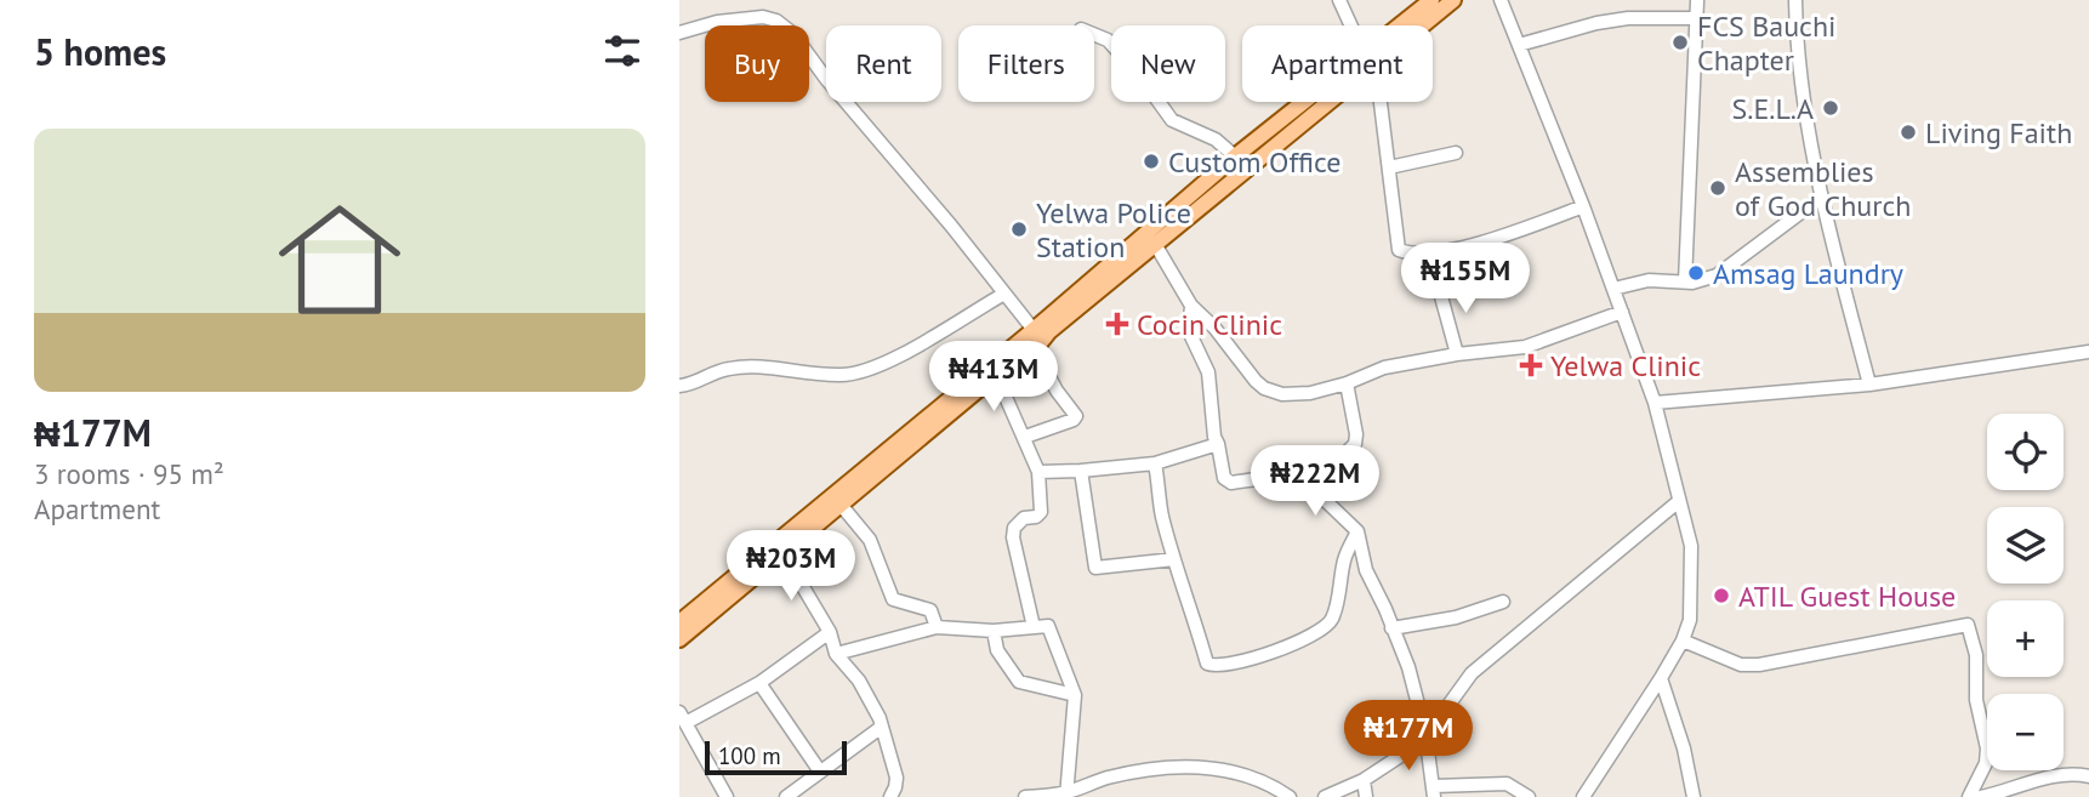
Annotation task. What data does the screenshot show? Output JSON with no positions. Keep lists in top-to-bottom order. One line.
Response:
{"places":{"other":["FCS Bauchi Chapter","S.E.L.A","Living Faith","Custom Office","Assemblies of God Church","Yelwa Police Station","Amsag Laundry","ATIL Guest House"],"health":["Cocin Clinic","Yelwa Clinic"]},"scale_bar":"100 m","page":{"heading":"5 homes","chip":["Buy","Rent","Filters","New","Apartment"],"list":[{"name":"₦177M","note":"3 rooms · 95 m² · Apartment"}],"price":["₦155M","₦413M","₦222M","₦203M","₦177M"],"map_buttons":["+","−"],"scale":"100 m"}}
